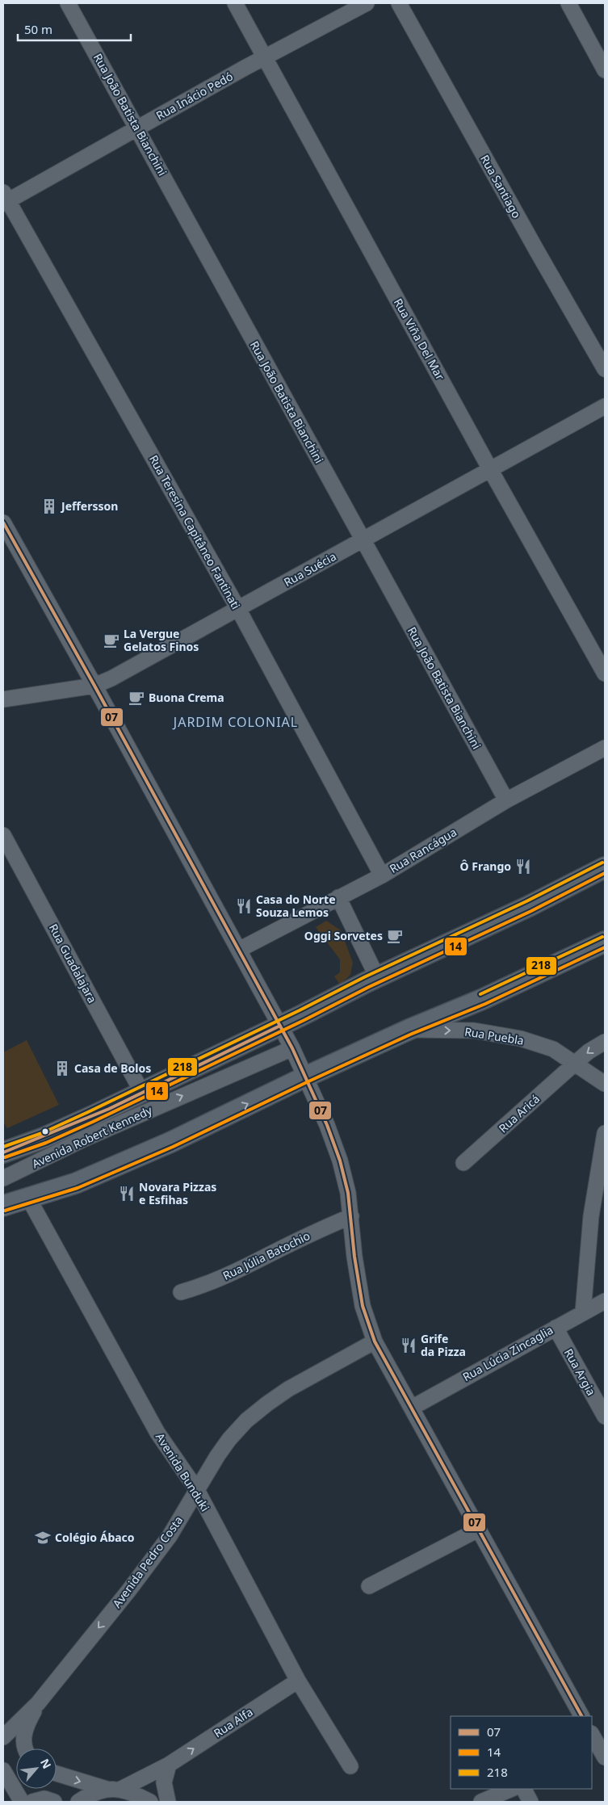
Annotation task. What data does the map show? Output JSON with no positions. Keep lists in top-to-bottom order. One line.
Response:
{"streets":{"main road":["Avenida Robert Kennedy"],"street":["Rua Inácio Pedó","Rua João Batista Bianchini","Rua Santiago","Rua Viña Del Mar","Rua Teresina Capitâneo Fantinati","Rua Suécia","Rua Rancágua","Rua Guadalajara","Rua Puebla","Rua Aricá","Rua Júlia Batochio","Rua Lúcia Zincaglia","Rua Argia","Avenida Bunduki","Avenida Pedro Costa","Rua Alfa"]},"crossings":[["Rua Inácio Pedó","Rua João Batista Bianchini"],["Rua Inácio Pedó","Rua Viña Del Mar"],["Rua Inácio Pedó","Rua Teresina Capitâneo Fantinati"],["Rua João Batista Bianchini","Rua Suécia"],["Rua João Batista Bianchini","Rua Rancágua"],["Rua Viña Del Mar","Rua Suécia"],["Rua Teresina Capitâneo Fantinati","Rua Suécia"],["Rua Teresina Capitâneo Fantinati","Rua Rancágua"],["Rua Guadalajara","Avenida Robert Kennedy"],["Rua Puebla","Rua Aricá"],["Rua Lúcia Zincaglia","Rua Argia"],["Avenida Bunduki","Avenida Pedro Costa"],["Avenida Bunduki","Rua Alfa"]],"one_way":["Rua Puebla","Avenida Pedro Costa","Rua Alfa"],"districts":["JARDIM COLONIAL"],"places":{"building":["Jeffersson","Casa de Bolos"],"cafe":["La Vergue Gelatos Finos","Buona Crema","Oggi Sorvetes"],"restaurant":["Ô Frango","Casa do Norte Souza Lemos","Novara Pizzas e Esfihas","Grife da Pizza"],"school or university":["Colégio Ábaco"]},"lines":["transit line 07","transit line 218","transit line 14"],"legend":["07","14","218"],"scale_bar":"50 m","north":"top right"}
